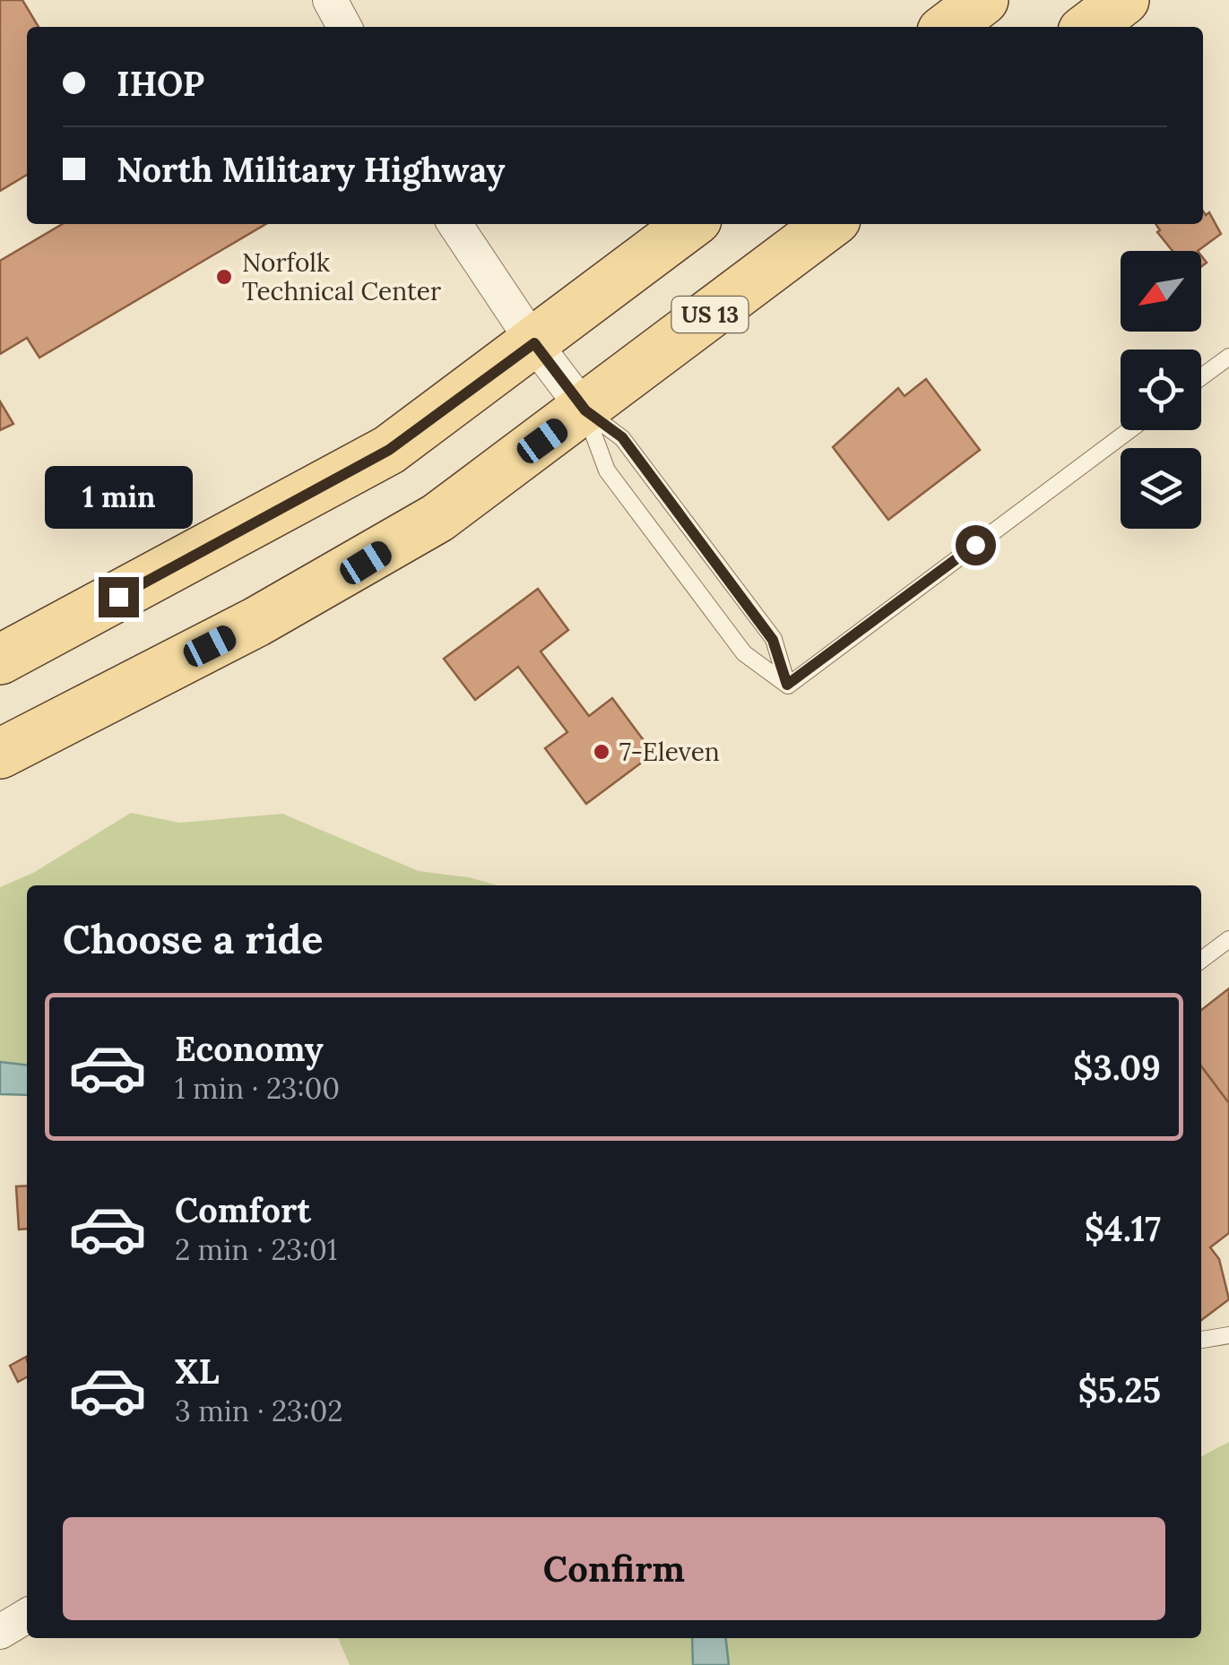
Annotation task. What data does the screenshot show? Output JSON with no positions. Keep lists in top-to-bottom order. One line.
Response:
{"streets":{"main road":["US 13"]},"places":["Norfolk Technical Center","7-Eleven"],"north":"bottom left","page":{"banner":["IHOP","North Military Highway"],"bubble":"1 min","heading":"Choose a ride","list":[{"name":"Economy","note":"1 min · 23:00","value":"$3.09"},{"name":"Comfort","note":"2 min · 23:01","value":"$4.17"},{"name":"XL","note":"3 min · 23:02","value":"$5.25"}],"buttons":"Confirm"}}
